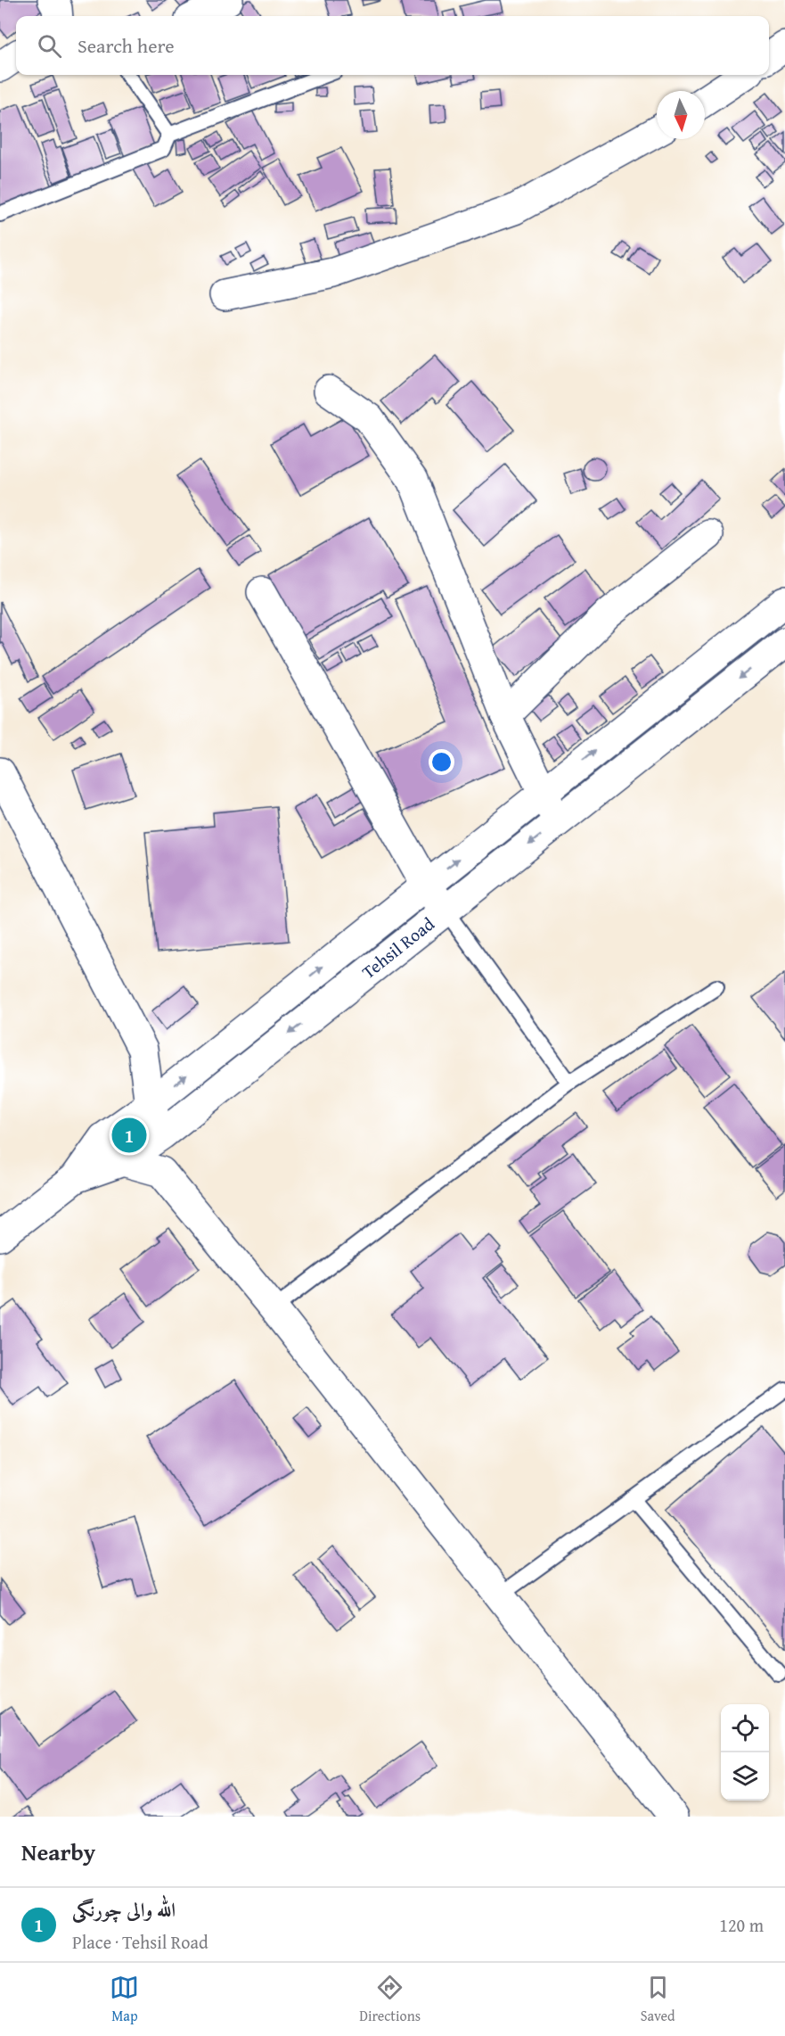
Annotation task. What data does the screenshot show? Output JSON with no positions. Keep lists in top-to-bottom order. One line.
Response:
{"streets":{"street":["Tehsil Road"]},"north":"bottom","page":{"search":"Search here","pins":"1","heading":"Nearby","list":[{"mark":"1","name":"اللہ والی چورنگی","note":"Place · Tehsil Road","value":"120 m"}],"nav":["Map","Directions","Saved"]}}
